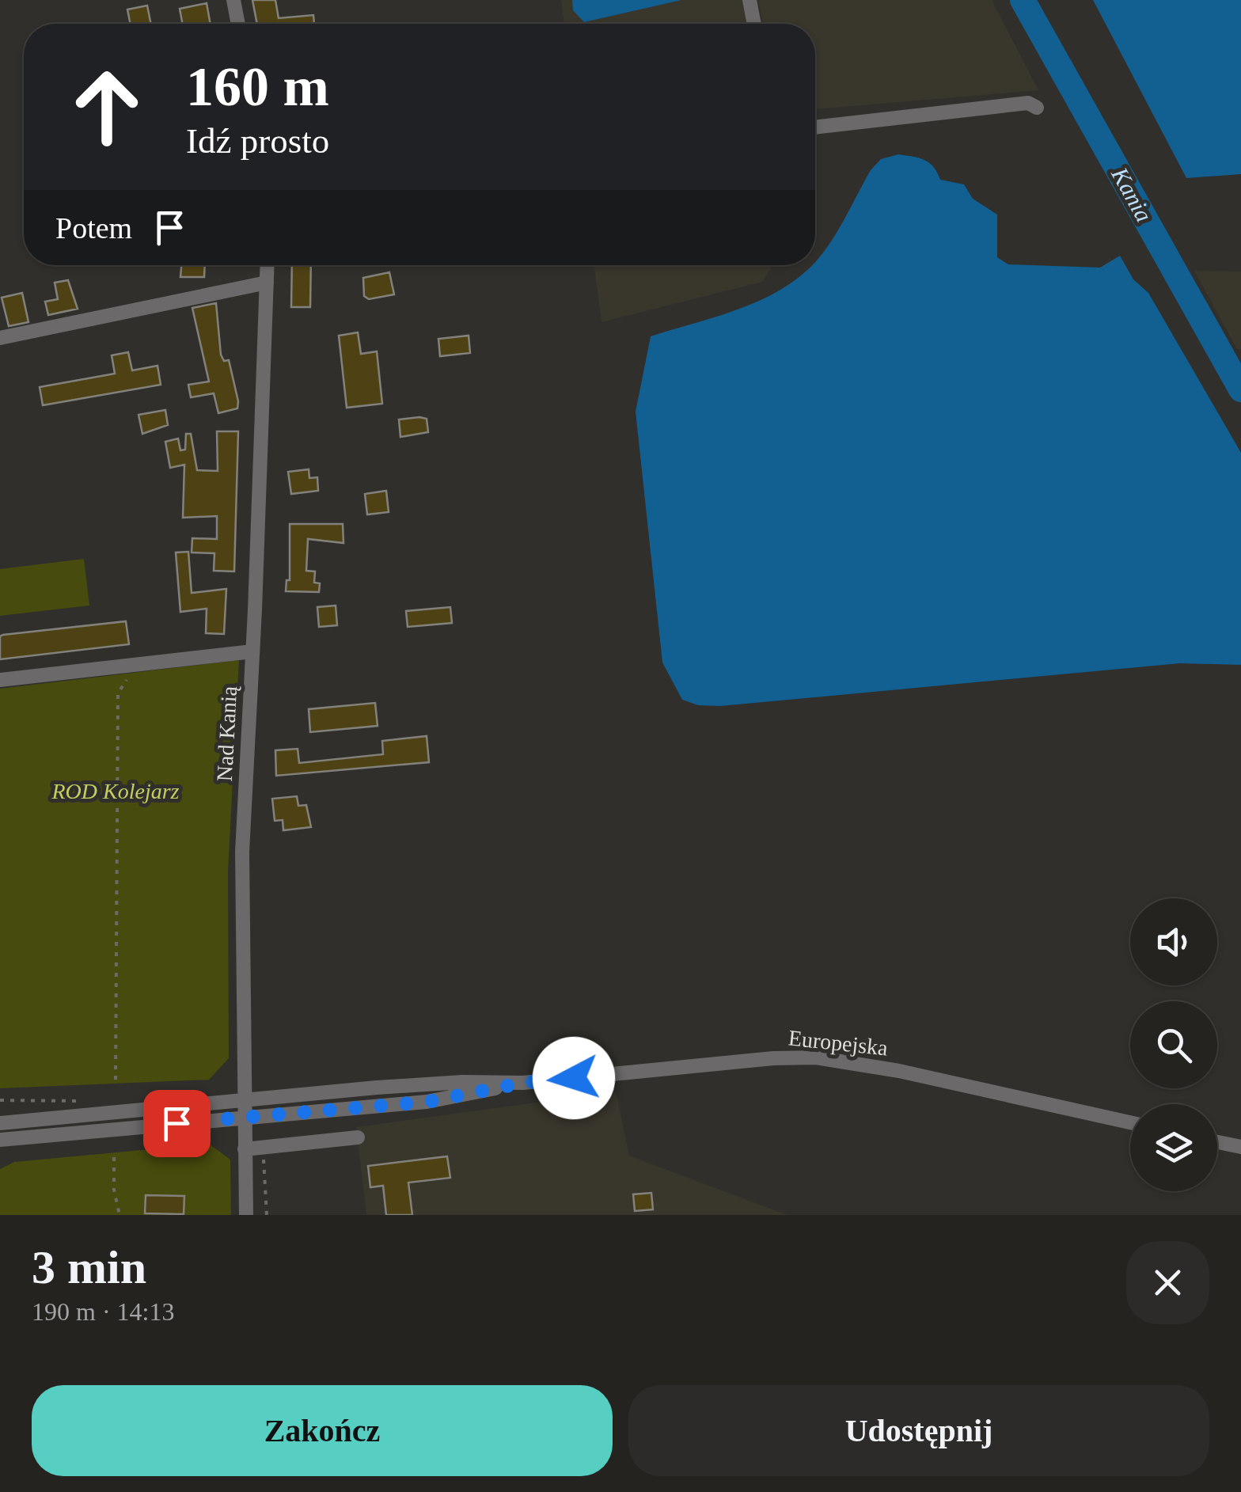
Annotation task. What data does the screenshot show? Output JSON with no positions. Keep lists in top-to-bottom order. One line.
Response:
{"streets":{"street":["Nad Kanią","Europejska"]},"crossings":[["Nad Kanią","Europejska"]],"water":["Kania"],"parks":["ROD Kolejarz"],"page":{"turn":["160 m","Idź prosto"],"then":"Potem","heading":["3 min","190 m · 14:13"],"buttons":["Zakończ","Udostępnij"]}}
